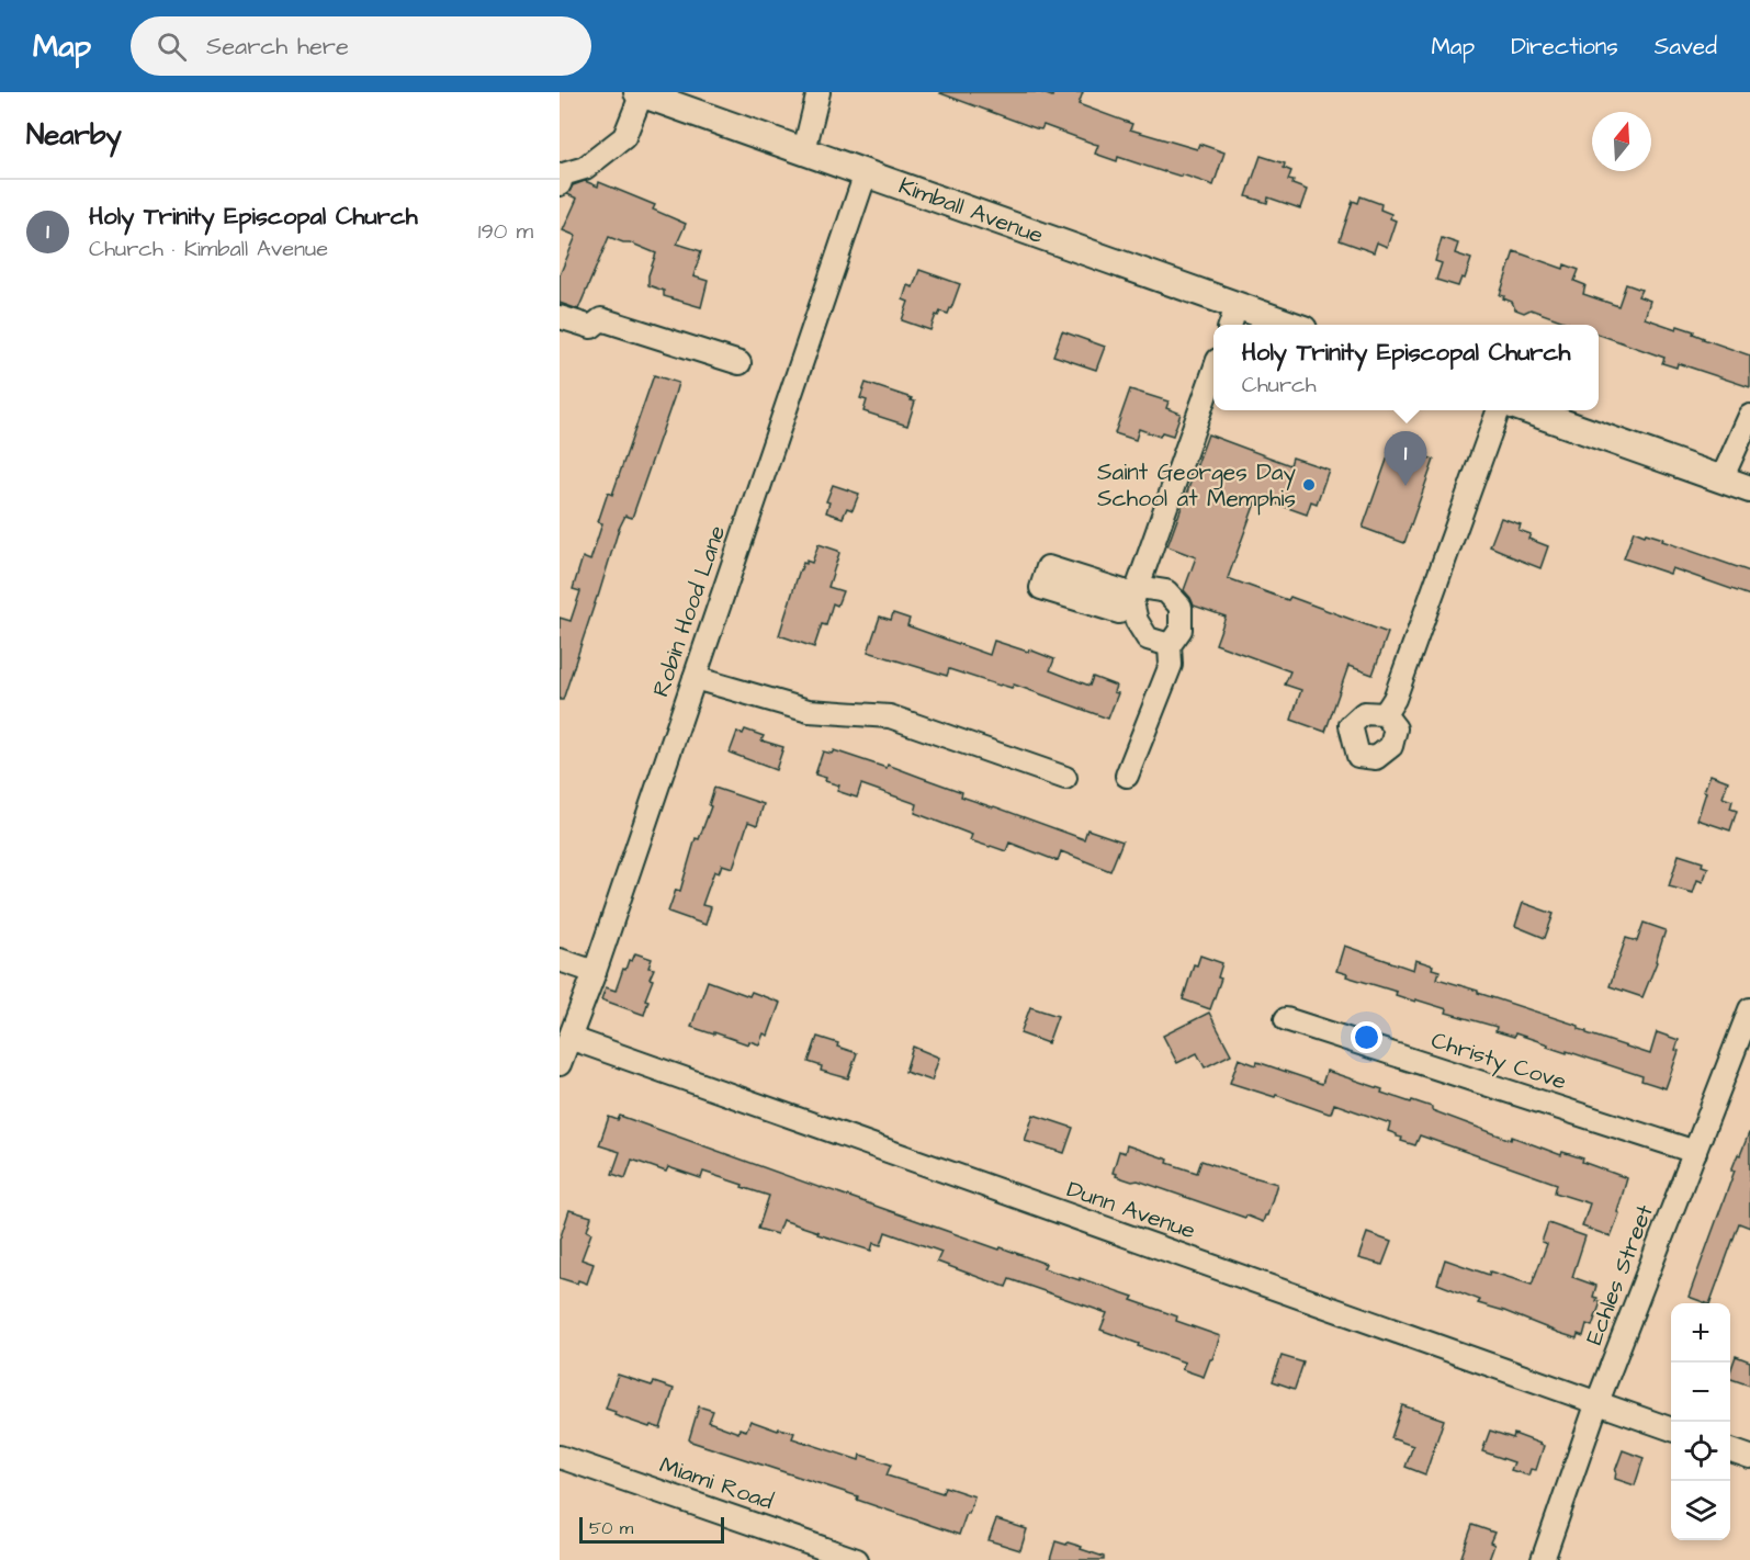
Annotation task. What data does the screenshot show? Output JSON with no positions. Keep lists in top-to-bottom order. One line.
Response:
{"streets":{"main road":["Kimball Avenue"],"street":["Robin Hood Lane","Christy Cove","Dunn Avenue","Echles Street","Miami Road"]},"crossings":[["Kimball Avenue","Robin Hood Lane"],["Robin Hood Lane","Dunn Avenue"],["Christy Cove","Echles Street"],["Dunn Avenue","Echles Street"]],"places":["Saint Georges Day School at Memphis"],"scale_bar":"50 m","north":"top","page":{"header":"Map","search":"Search here","nav":["Map","Directions","Saved"],"heading":"Nearby","list":[{"mark":"1","name":"Holy Trinity Episcopal Church","note":"Church · Kimball Avenue","value":"190 m"}],"popup":["Holy Trinity Episcopal Church","Church"],"pins":"1","map_buttons":["+","−"],"scale":"50 m"}}
